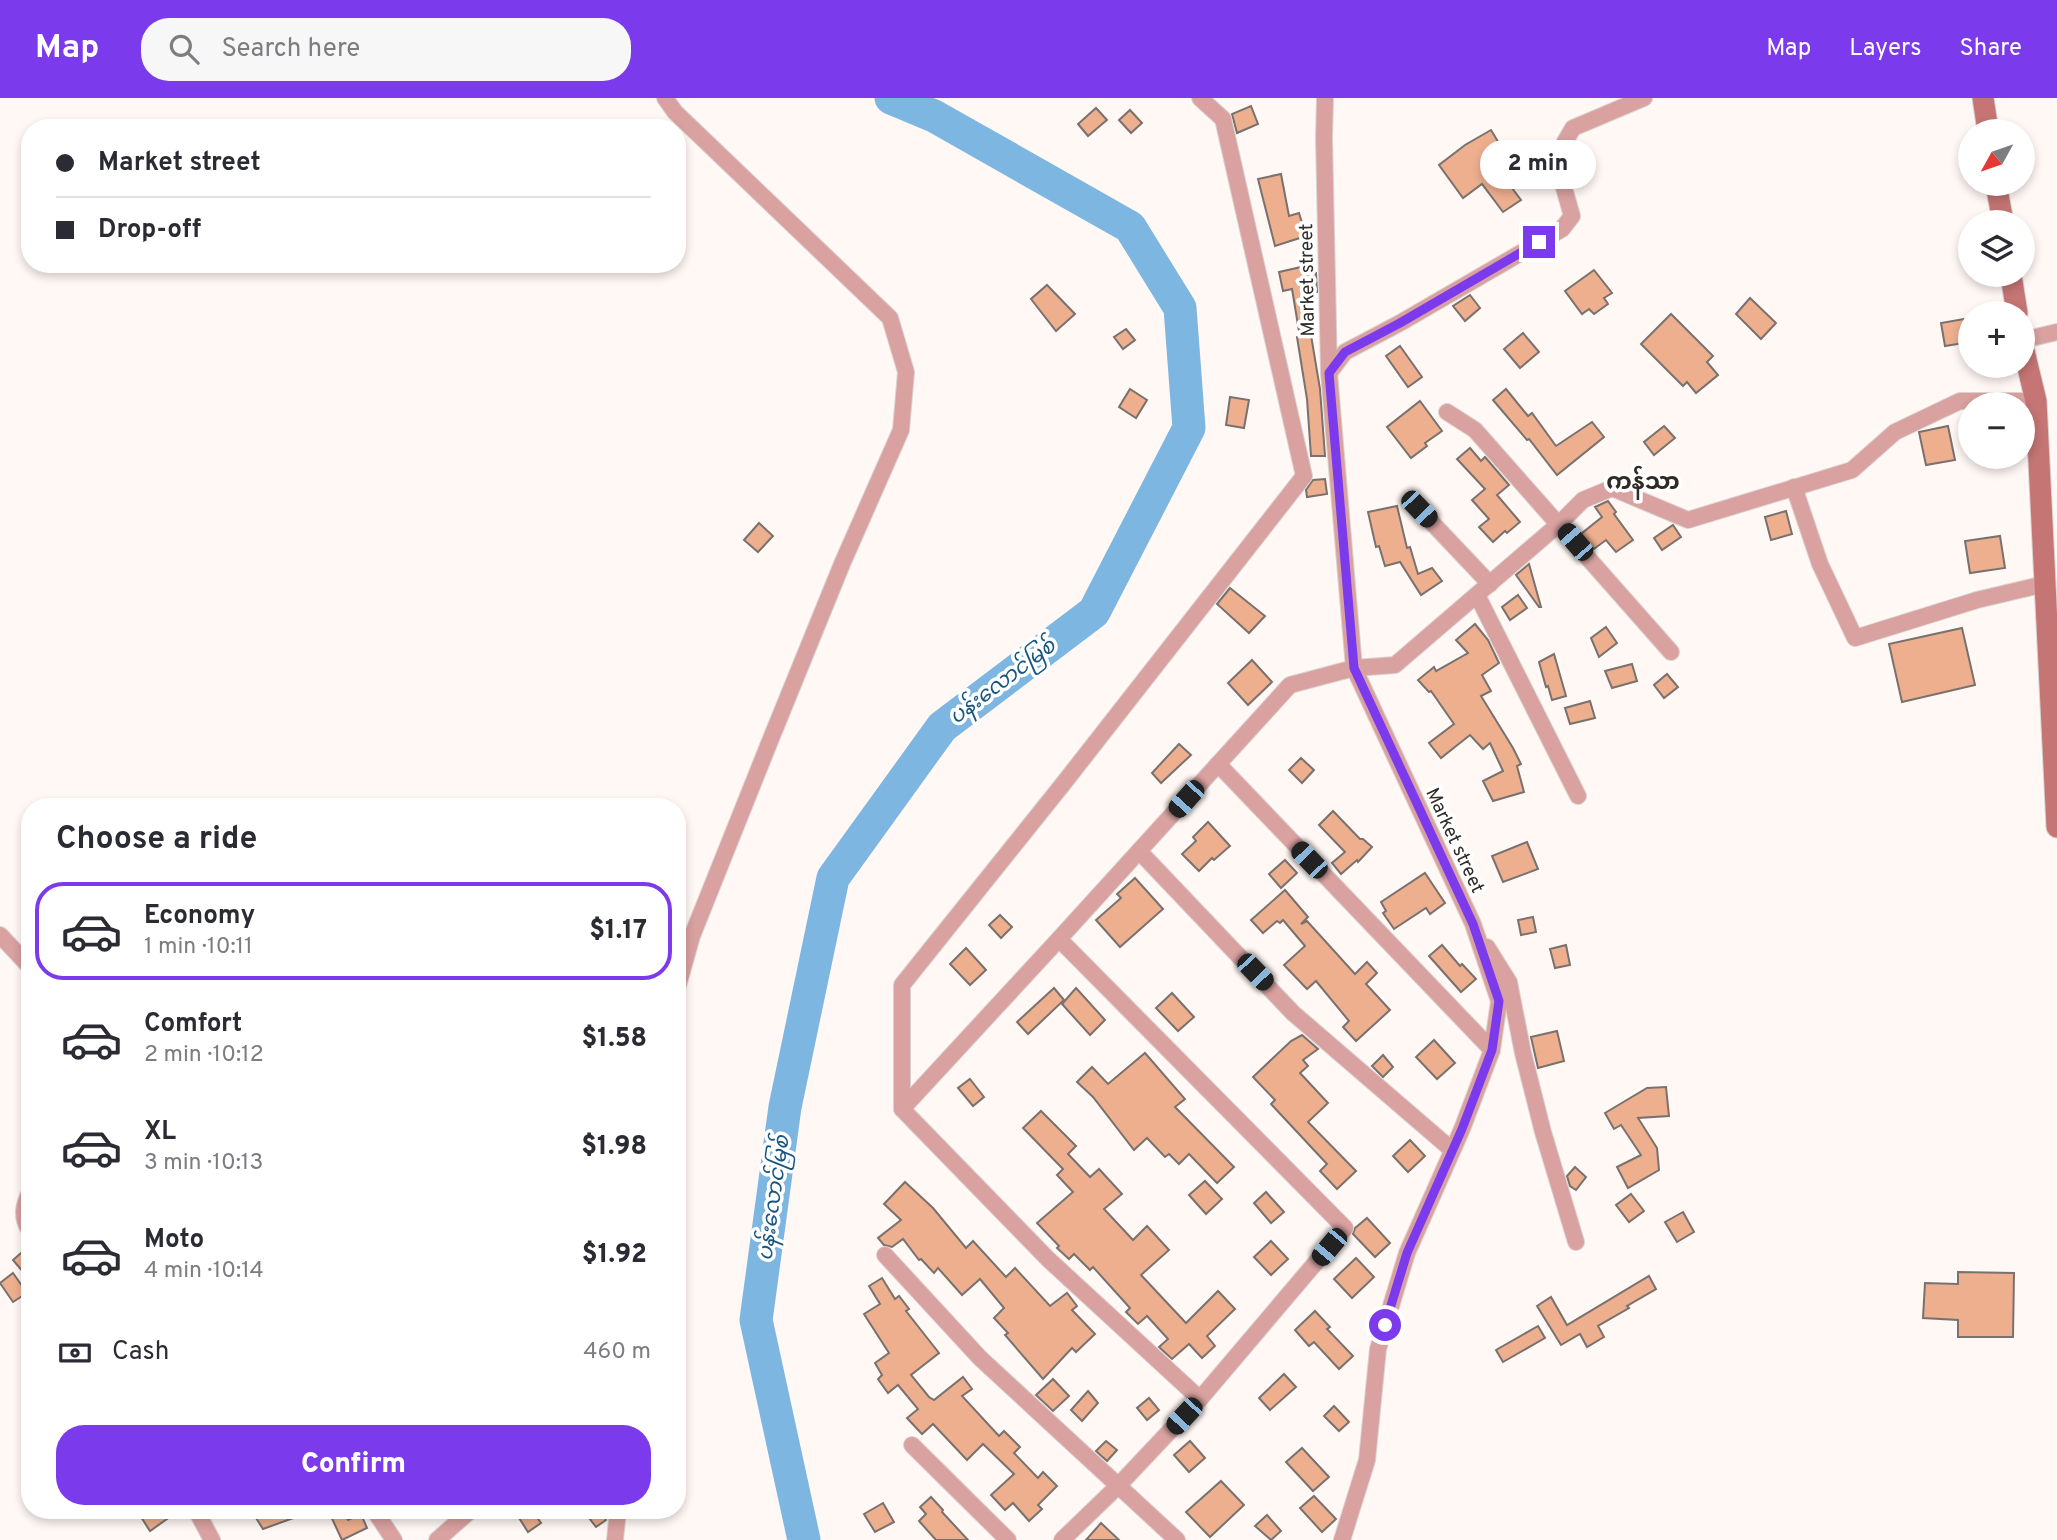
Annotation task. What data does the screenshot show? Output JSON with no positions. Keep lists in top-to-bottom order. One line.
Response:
{"streets":{"street":["Market street"]},"districts":["ကန်သာ"],"water":["ပန်းလောင်မြစ်"],"north":"bottom left","page":{"header":"Map","search":"Search here","nav":["Map","Layers","Share"],"map_buttons":["+","−"],"banner":["Market street","Drop-off"],"bubble":"2 min","heading":"Choose a ride","list":[{"name":"Economy","note":"1 min · 10:11","value":"$1.17"},{"name":"Comfort","note":"2 min · 10:12","value":"$1.58"},{"name":"XL","note":"3 min · 10:13","value":"$1.98"},{"name":"Moto","note":"4 min · 10:14","value":"$1.92"}],"pay":["Cash","460 m"],"buttons":"Confirm"}}
